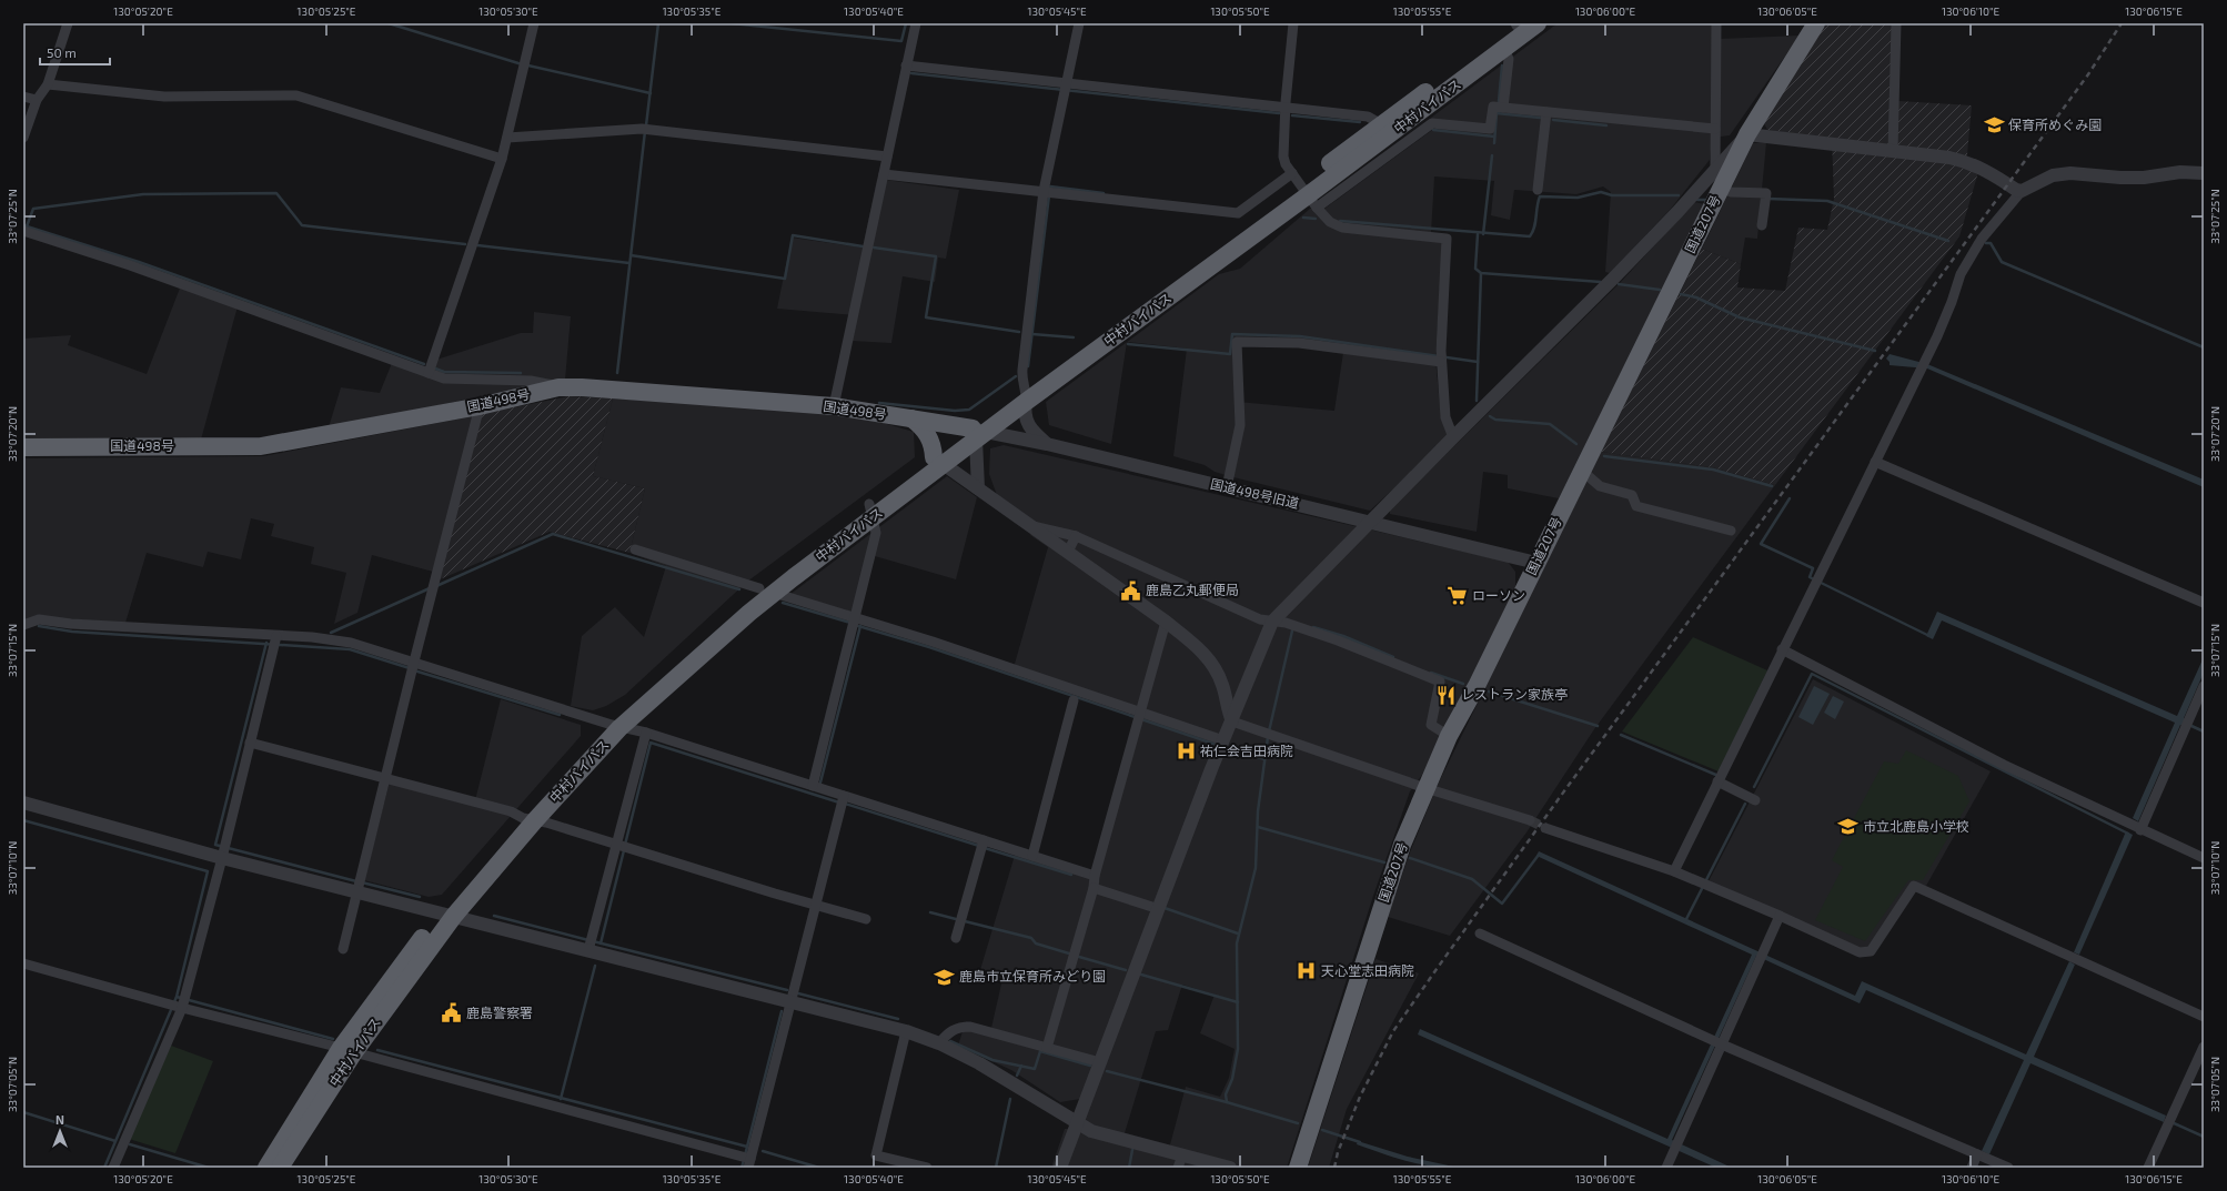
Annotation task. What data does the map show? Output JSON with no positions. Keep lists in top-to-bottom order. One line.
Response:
{"streets":{"highway":["中村バイパス","国道207号","国道498号"],"street":["国道498号旧道"]},"crossings":[["中村バイパス","国道498号"],["中村バイパス","国道498号旧道"],["国道207号","国道498号旧道"],["国道498号","国道498号旧道"]],"places":{"school or university":["保育所めぐみ園","市立北鹿島小学校","鹿島市立保育所みどり園"],"public building":["鹿島乙丸郵便局","鹿島警察署"],"supermarket":["ローソン"],"restaurant":["レストラン家族亭"],"hospital":["祐仁会吉田病院","天心堂志田病院"]},"scale_bar":"50 m","north":"top","coordinates":["130°05'20\"E","130°05'25\"E","130°05'30\"E","130°05'35\"E","130°05'40\"E","130°05'45\"E","130°05'50\"E","130°05'55\"E","130°06'00\"E","130°06'05\"E","130°06'10\"E","130°06'15\"E","33°07'25\"N","33°07'20\"N","33°07'15\"N","33°07'10\"N","33°07'05\"N"]}
